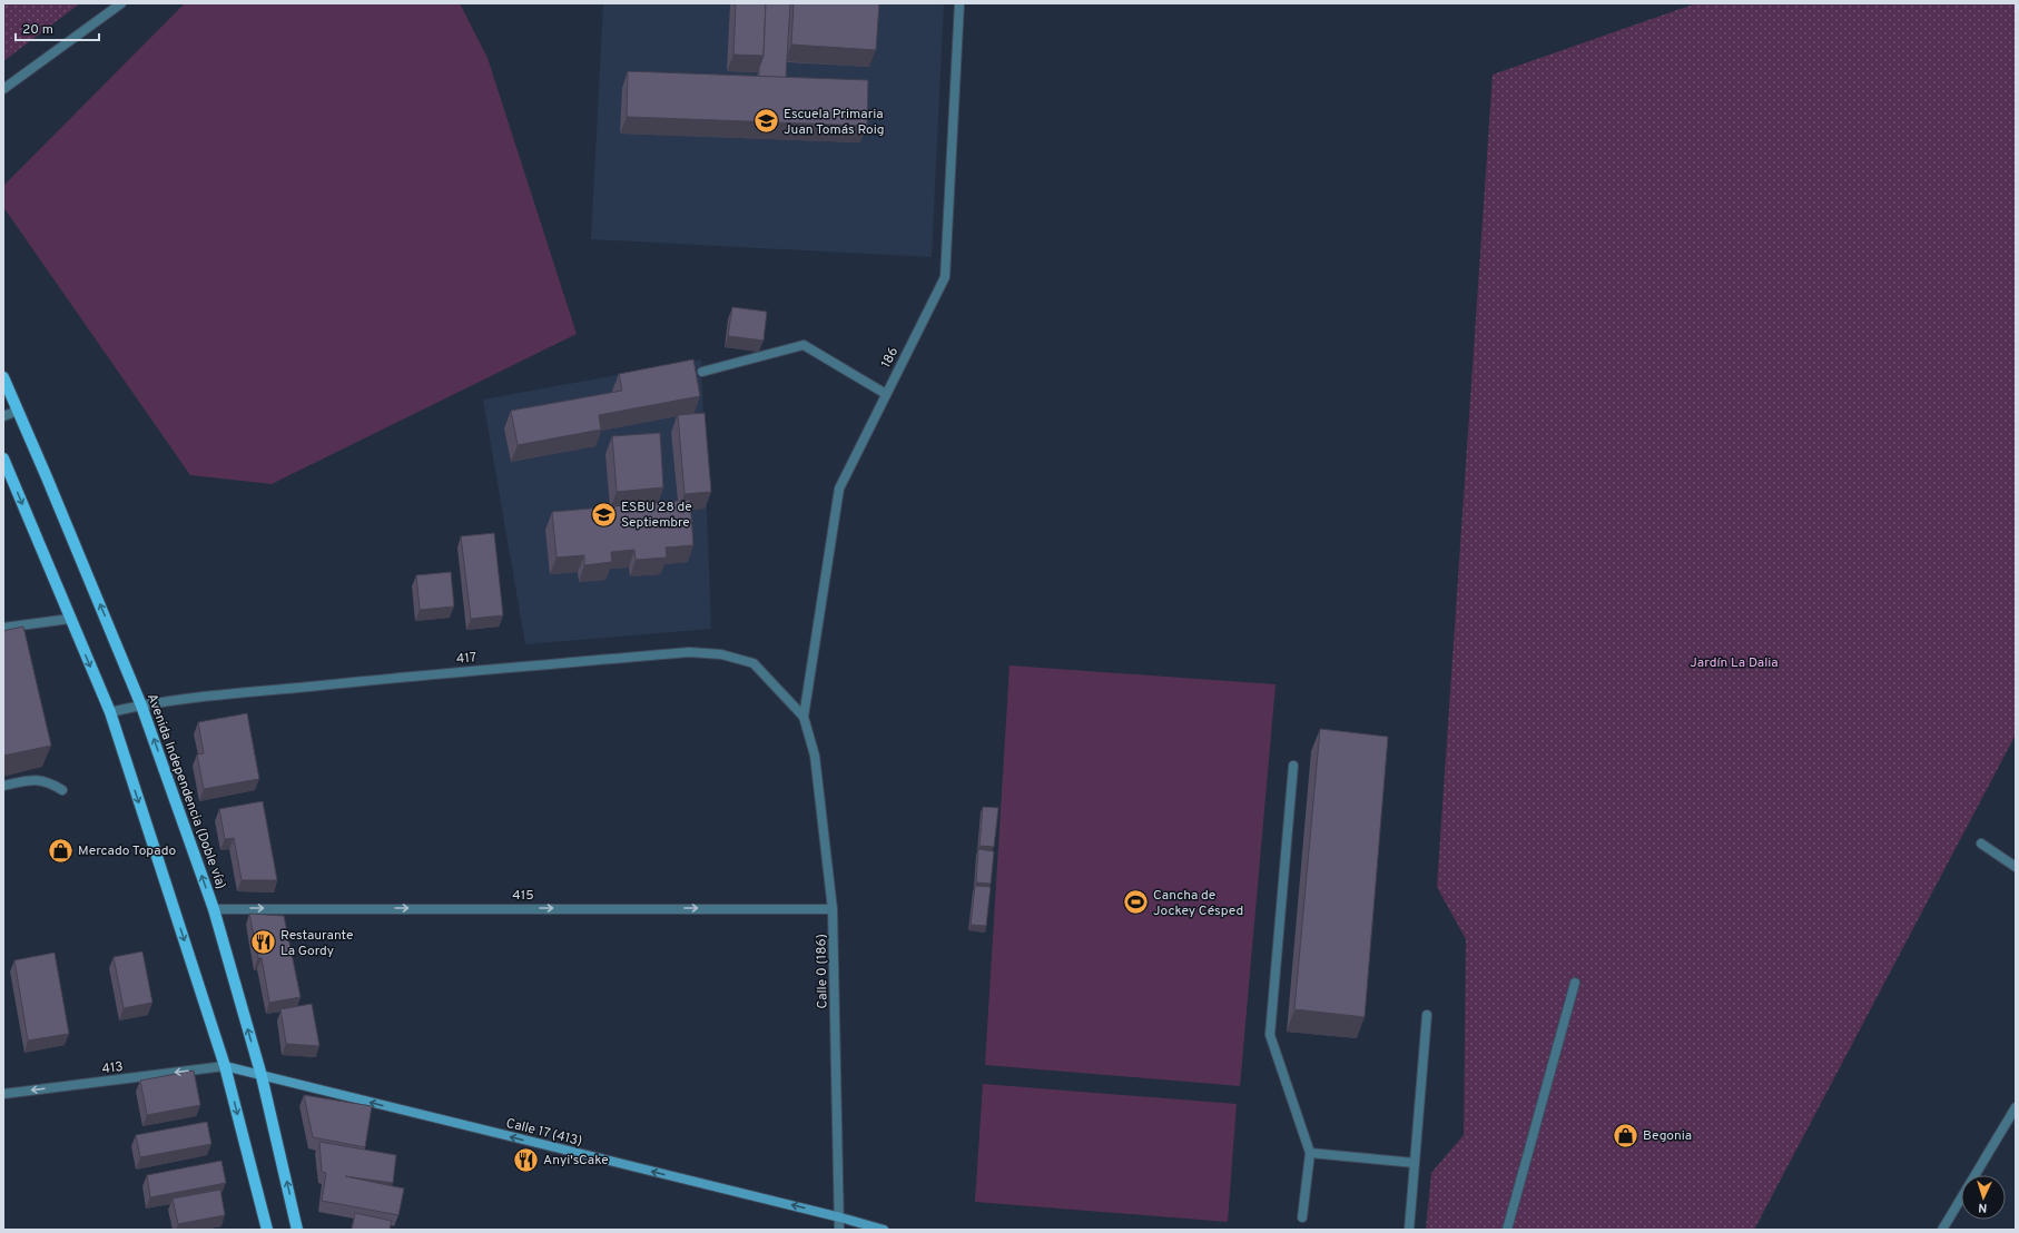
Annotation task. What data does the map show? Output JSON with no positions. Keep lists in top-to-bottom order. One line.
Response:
{"streets":{"main road":["Avenida Independencia (Doble vía)","Calle 17 (413)"],"street":["186","417","415","Calle 0 (186)","413"]},"crossings":[["186","417"],["186","Calle 0 (186)"],["417","Avenida Independencia (Doble vía)"],["417","Calle 0 (186)"],["Avenida Independencia (Doble vía)","415"],["Avenida Independencia (Doble vía)","Calle 17 (413)"],["415","Calle 0 (186)"],["Calle 0 (186)","Calle 17 (413)"],["413","Calle 17 (413)"]],"one_way":["415","413","Calle 17 (413)"],"parks":["Jardín La Dalia"],"places":{"school or university":["Escuela Primaria Juan Tomás Roig","ESBU 28 de Septiembre"],"shop":["Mercado Topado","Begonia"],"sports":["Cancha de Jockey Césped"],"restaurant":["Restaurante La Gordy","Anyi'sCake"]},"scale_bar":"20 m","north":"bottom"}
